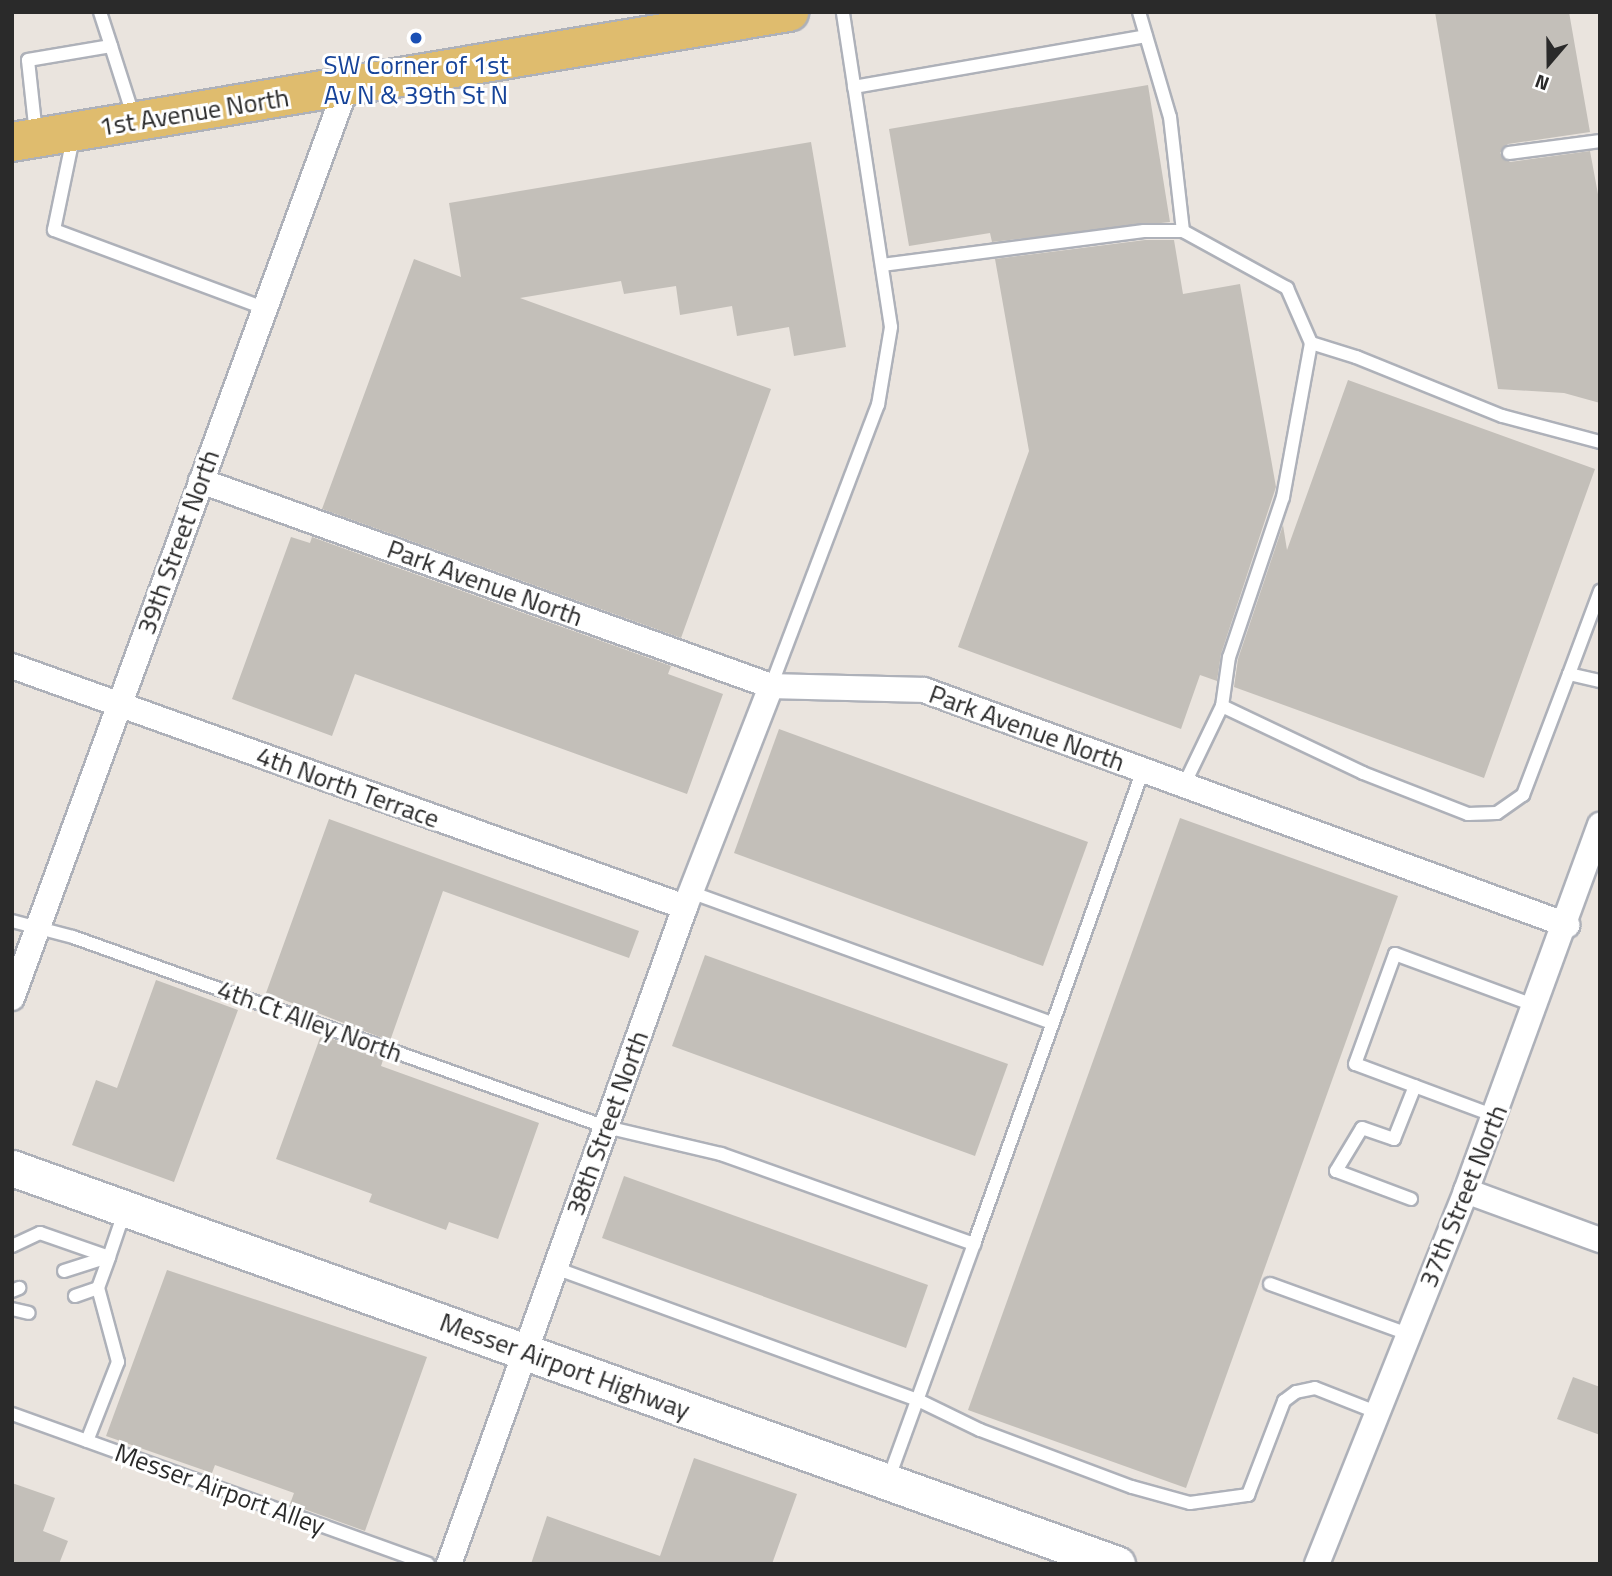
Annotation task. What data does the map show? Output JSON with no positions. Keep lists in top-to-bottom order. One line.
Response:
{"streets":{"main road":["1st Avenue North","Messer Airport Highway"],"street":["39th Street North","Park Avenue North","4th North Terrace","38th Street North","37th Street North"],"lane":["4th Ct Alley North","Messer Airport Alley"]},"crossings":[["1st Avenue North","39th Street North"],["39th Street North","Park Avenue North"],["39th Street North","4th North Terrace"],["39th Street North","4th Ct Alley North"],["Park Avenue North","38th Street North"],["Park Avenue North","37th Street North"],["4th North Terrace","38th Street North"],["4th Ct Alley North","38th Street North"],["38th Street North","Messer Airport Highway"]],"places":["SW Corner of 1st Av N & 39th St N"],"north":"bottom"}
